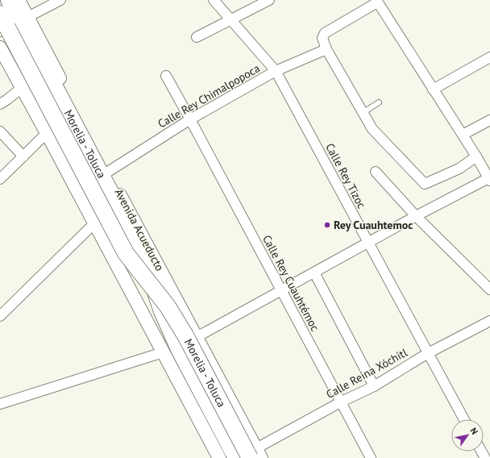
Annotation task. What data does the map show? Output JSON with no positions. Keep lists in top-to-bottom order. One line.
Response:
{"streets":{"main road":["Morelia - Toluca"],"street":["Calle Rey Chimalpopoca","Calle Rey Tizoc","Avenida Acueducto","Calle Rey Cuauhtémoc","Calle Reina Xóchitl"]},"crossings":[["Calle Rey Chimalpopoca","Calle Rey Tizoc"],["Calle Rey Chimalpopoca","Avenida Acueducto"],["Calle Rey Chimalpopoca","Calle Rey Cuauhtémoc"],["Morelia - Toluca","Avenida Acueducto"],["Morelia - Toluca","Calle Reina Xóchitl"],["Calle Rey Tizoc","Calle Reina Xóchitl"],["Avenida Acueducto","Calle Reina Xóchitl"],["Calle Rey Cuauhtémoc","Calle Reina Xóchitl"]],"places":["Rey Cuauhtemoc"],"north":"top right"}
